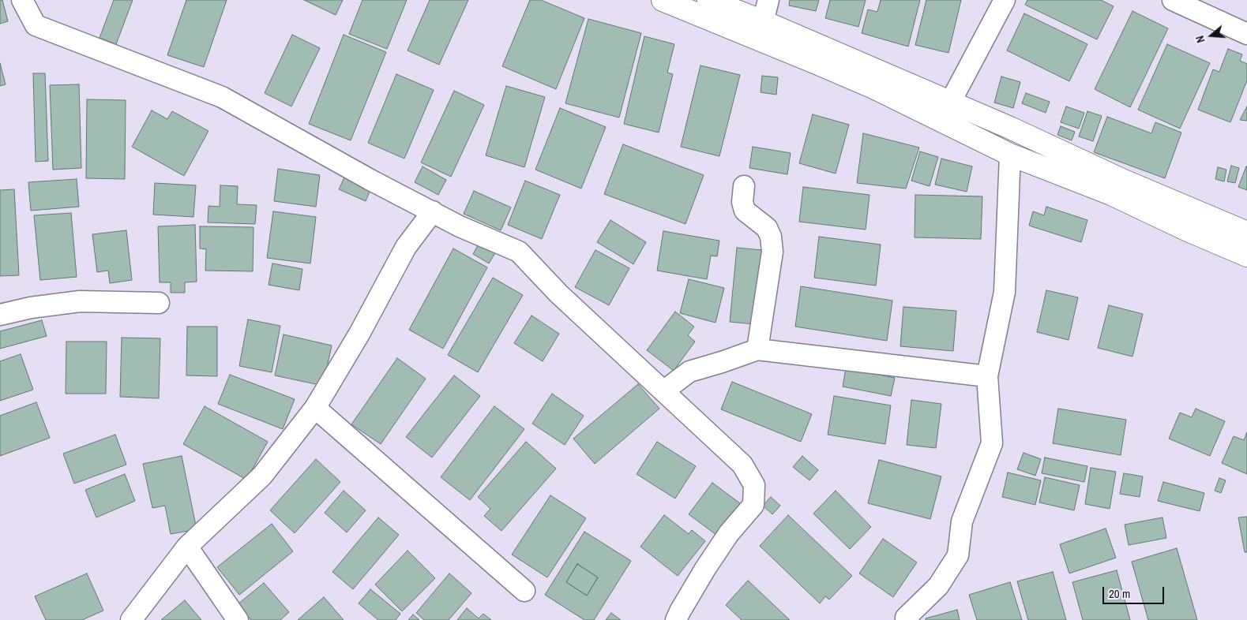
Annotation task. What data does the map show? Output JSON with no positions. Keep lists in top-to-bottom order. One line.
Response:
{"scale_bar":"20 m","north":"left"}
